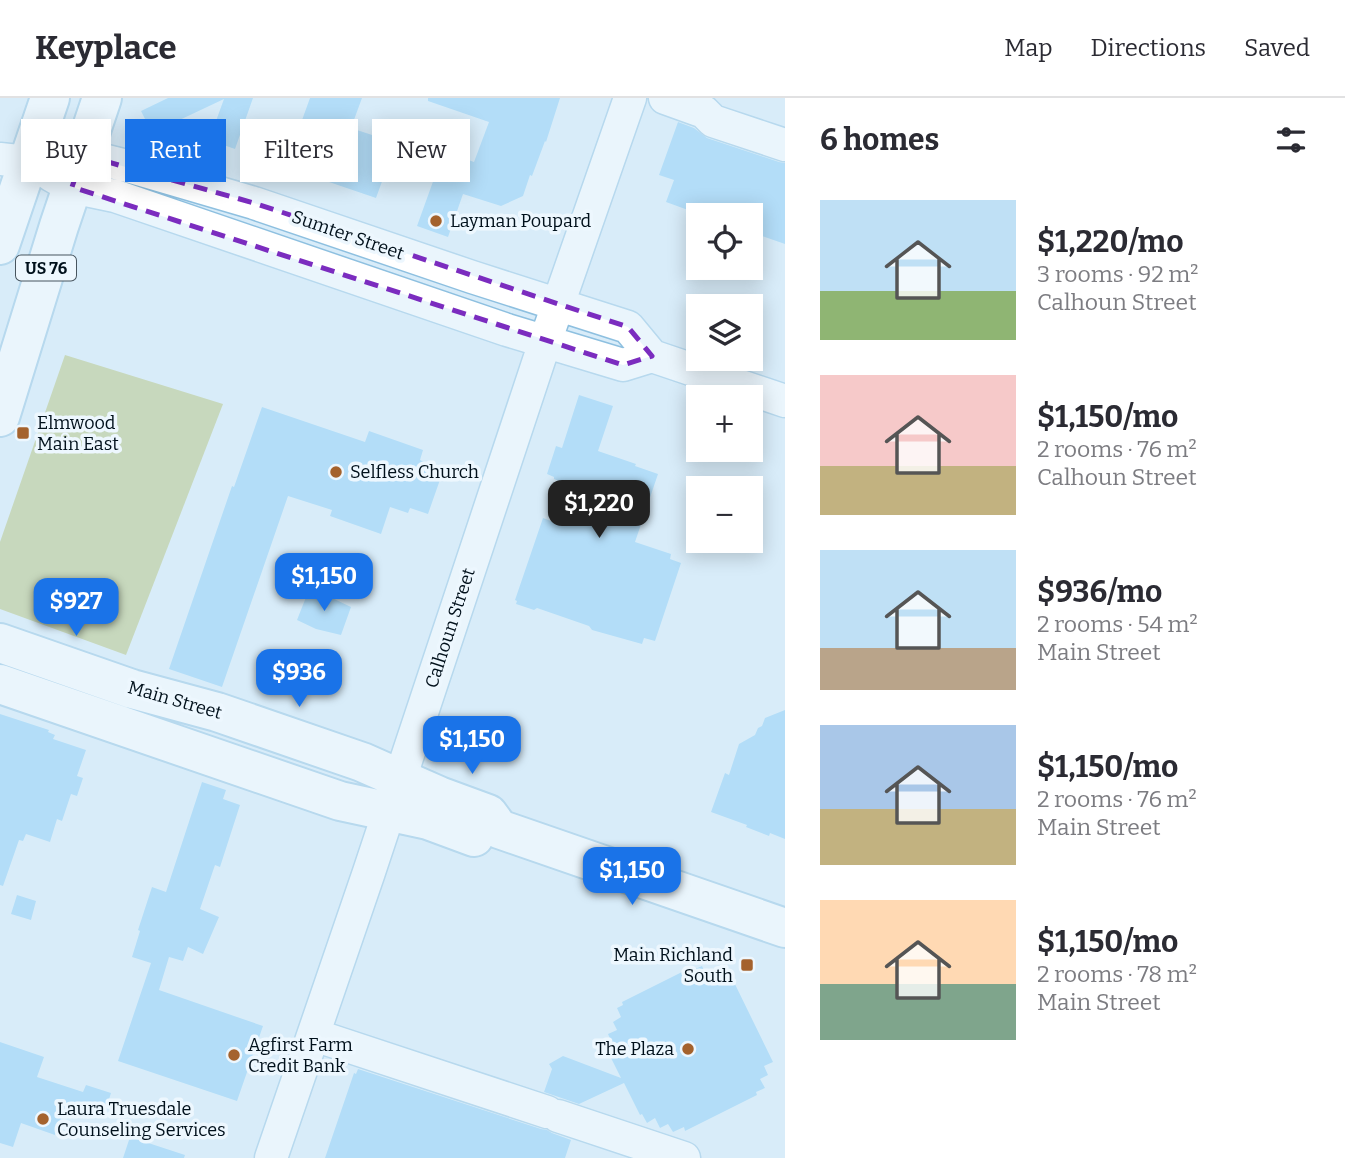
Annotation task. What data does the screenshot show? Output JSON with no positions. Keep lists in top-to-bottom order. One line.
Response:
{"streets":{"main road":["US 76","Main Street"],"street":["Sumter Street","Calhoun Street"]},"crossings":[["Sumter Street","Calhoun Street"],["Calhoun Street","Main Street"]],"places":{"other":["Layman Poupard","Selfless Church","The Plaza","Agfirst Farm Credit Bank","Laura Truesdale Counseling Services"],"transit":["Elmwood Main East","Main Richland South"]},"page":{"header":"Keyplace","nav":["Map","Directions","Saved"],"heading":"6 homes","chip":["Buy","Rent","Filters","New"],"list":[{"name":"$1,220/mo","note":"3 rooms · 92 m² · Calhoun Street"},{"name":"$1,150/mo","note":"2 rooms · 76 m² · Calhoun Street"},{"name":"$936/mo","note":"2 rooms · 54 m² · Main Street"},{"name":"$1,150/mo","note":"2 rooms · 76 m² · Main Street"},{"name":"$1,150/mo","note":"2 rooms · 78 m² · Main Street"}],"map_buttons":["+","−"],"price":["$1,220","$1,150","$927","$936","$1,150","$1,150"]}}
